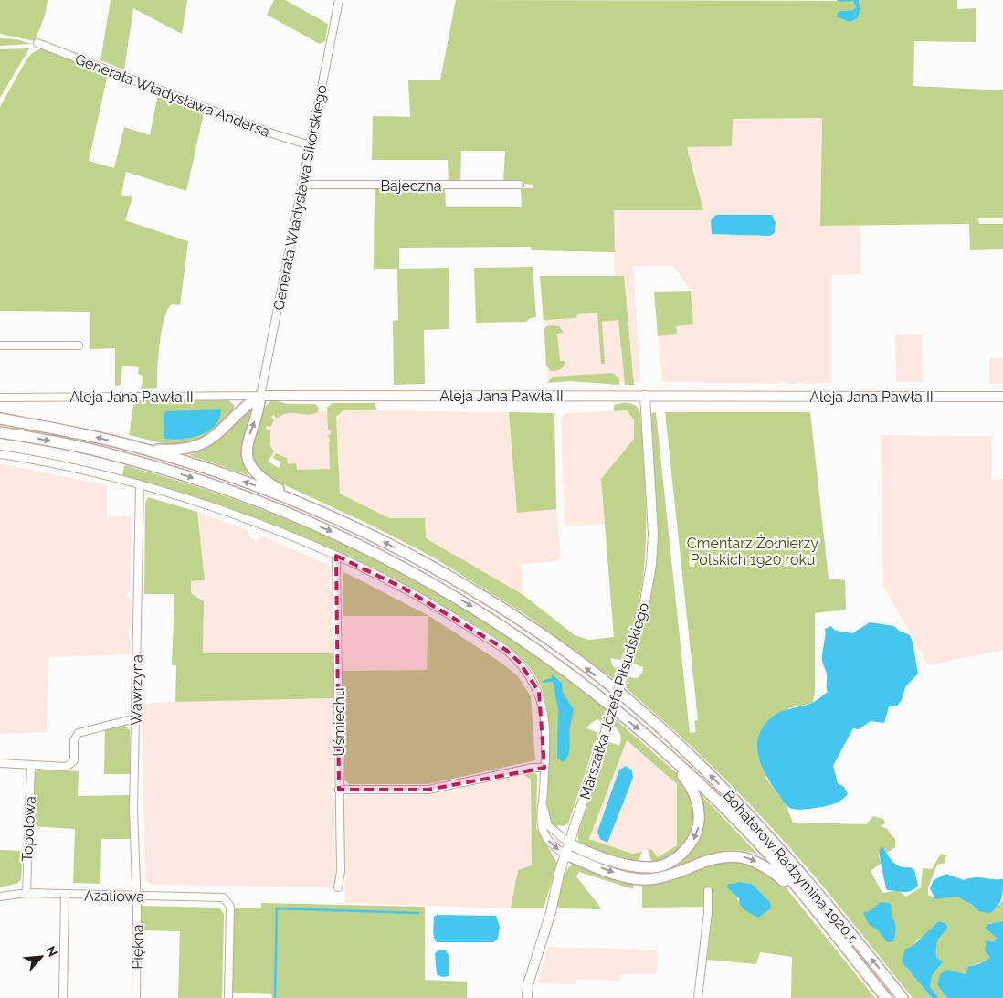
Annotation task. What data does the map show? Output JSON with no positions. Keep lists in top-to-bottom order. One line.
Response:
{"streets":{"main road":["Bohaterów Radzymina 1920 r."],"street":["Generała Władysława Andersa","Bajeczna","Generała Władysława Sikorskiego","Aleja Jana Pawła II","Wawrzyna","Marszałka Józefa Piłsudskiego","Uśmiechu","Topolowa","Azaliowa","Piękna"]},"crossings":[["Generała Władysława Andersa","Generała Władysława Sikorskiego"],["Bajeczna","Generała Władysława Sikorskiego"],["Generała Władysława Sikorskiego","Aleja Jana Pawła II"],["Aleja Jana Pawła II","Marszałka Józefa Piłsudskiego"],["Wawrzyna","Azaliowa"],["Wawrzyna","Piękna"],["Topolowa","Azaliowa"],["Azaliowa","Piękna"]],"parks":["Cmentarz Żołnierzy Polskich 1920 roku"],"north":"top right"}
